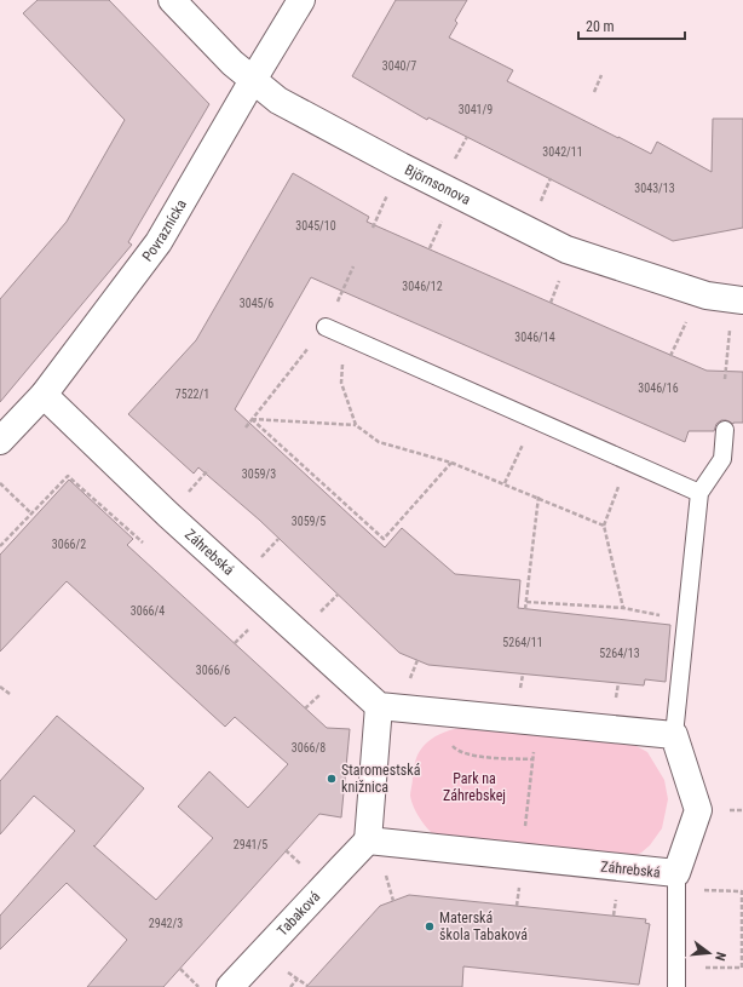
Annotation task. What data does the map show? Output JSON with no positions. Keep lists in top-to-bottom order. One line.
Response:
{"streets":{"street":["Björnsonova","Povraznícka","Záhrebská","Tabaková"]},"crossings":[["Björnsonova","Povraznícka"],["Povraznícka","Záhrebská"],["Záhrebská","Tabaková"]],"parks":["Park na Záhrebskej"],"places":["Staromestská knižnica","Materská škola Tabaková"],"house_numbers":["3040/7","3041/9","3042/11","3043/13","3045/10","3046/12","3045/6","3046/14","3046/16","7522/1","3059/3","3059/5","3066/2","3066/4","5264/11","5264/13","3066/6","3066/8","2941/5","2942/3"],"scale_bar":"20 m","north":"right"}
